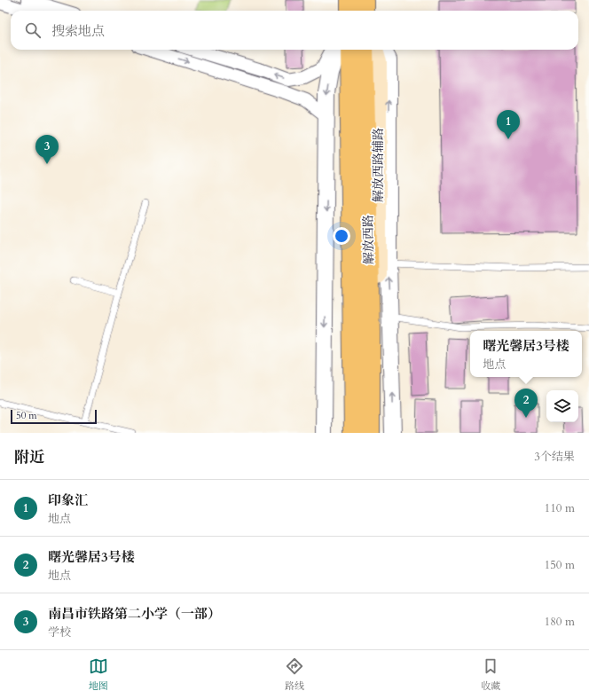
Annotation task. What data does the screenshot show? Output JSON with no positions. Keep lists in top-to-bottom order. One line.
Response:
{"streets":{"main road":["解放西路辅路","解放西路"]},"scale_bar":"50 m","page":{"search":"搜索地点","pins":["1","3","2"],"popup":["曙光馨居3号楼","地点"],"scale":"50 m","heading":["附近","3个结果"],"list":[{"mark":"1","name":"印象汇","note":"地点","value":"110 m"},{"mark":"2","name":"曙光馨居3号楼","note":"地点","value":"150 m"},{"mark":"3","name":"南昌市铁路第二小学（一部）","note":"学校","value":"180 m"}],"nav":["地图","路线","收藏"]}}
